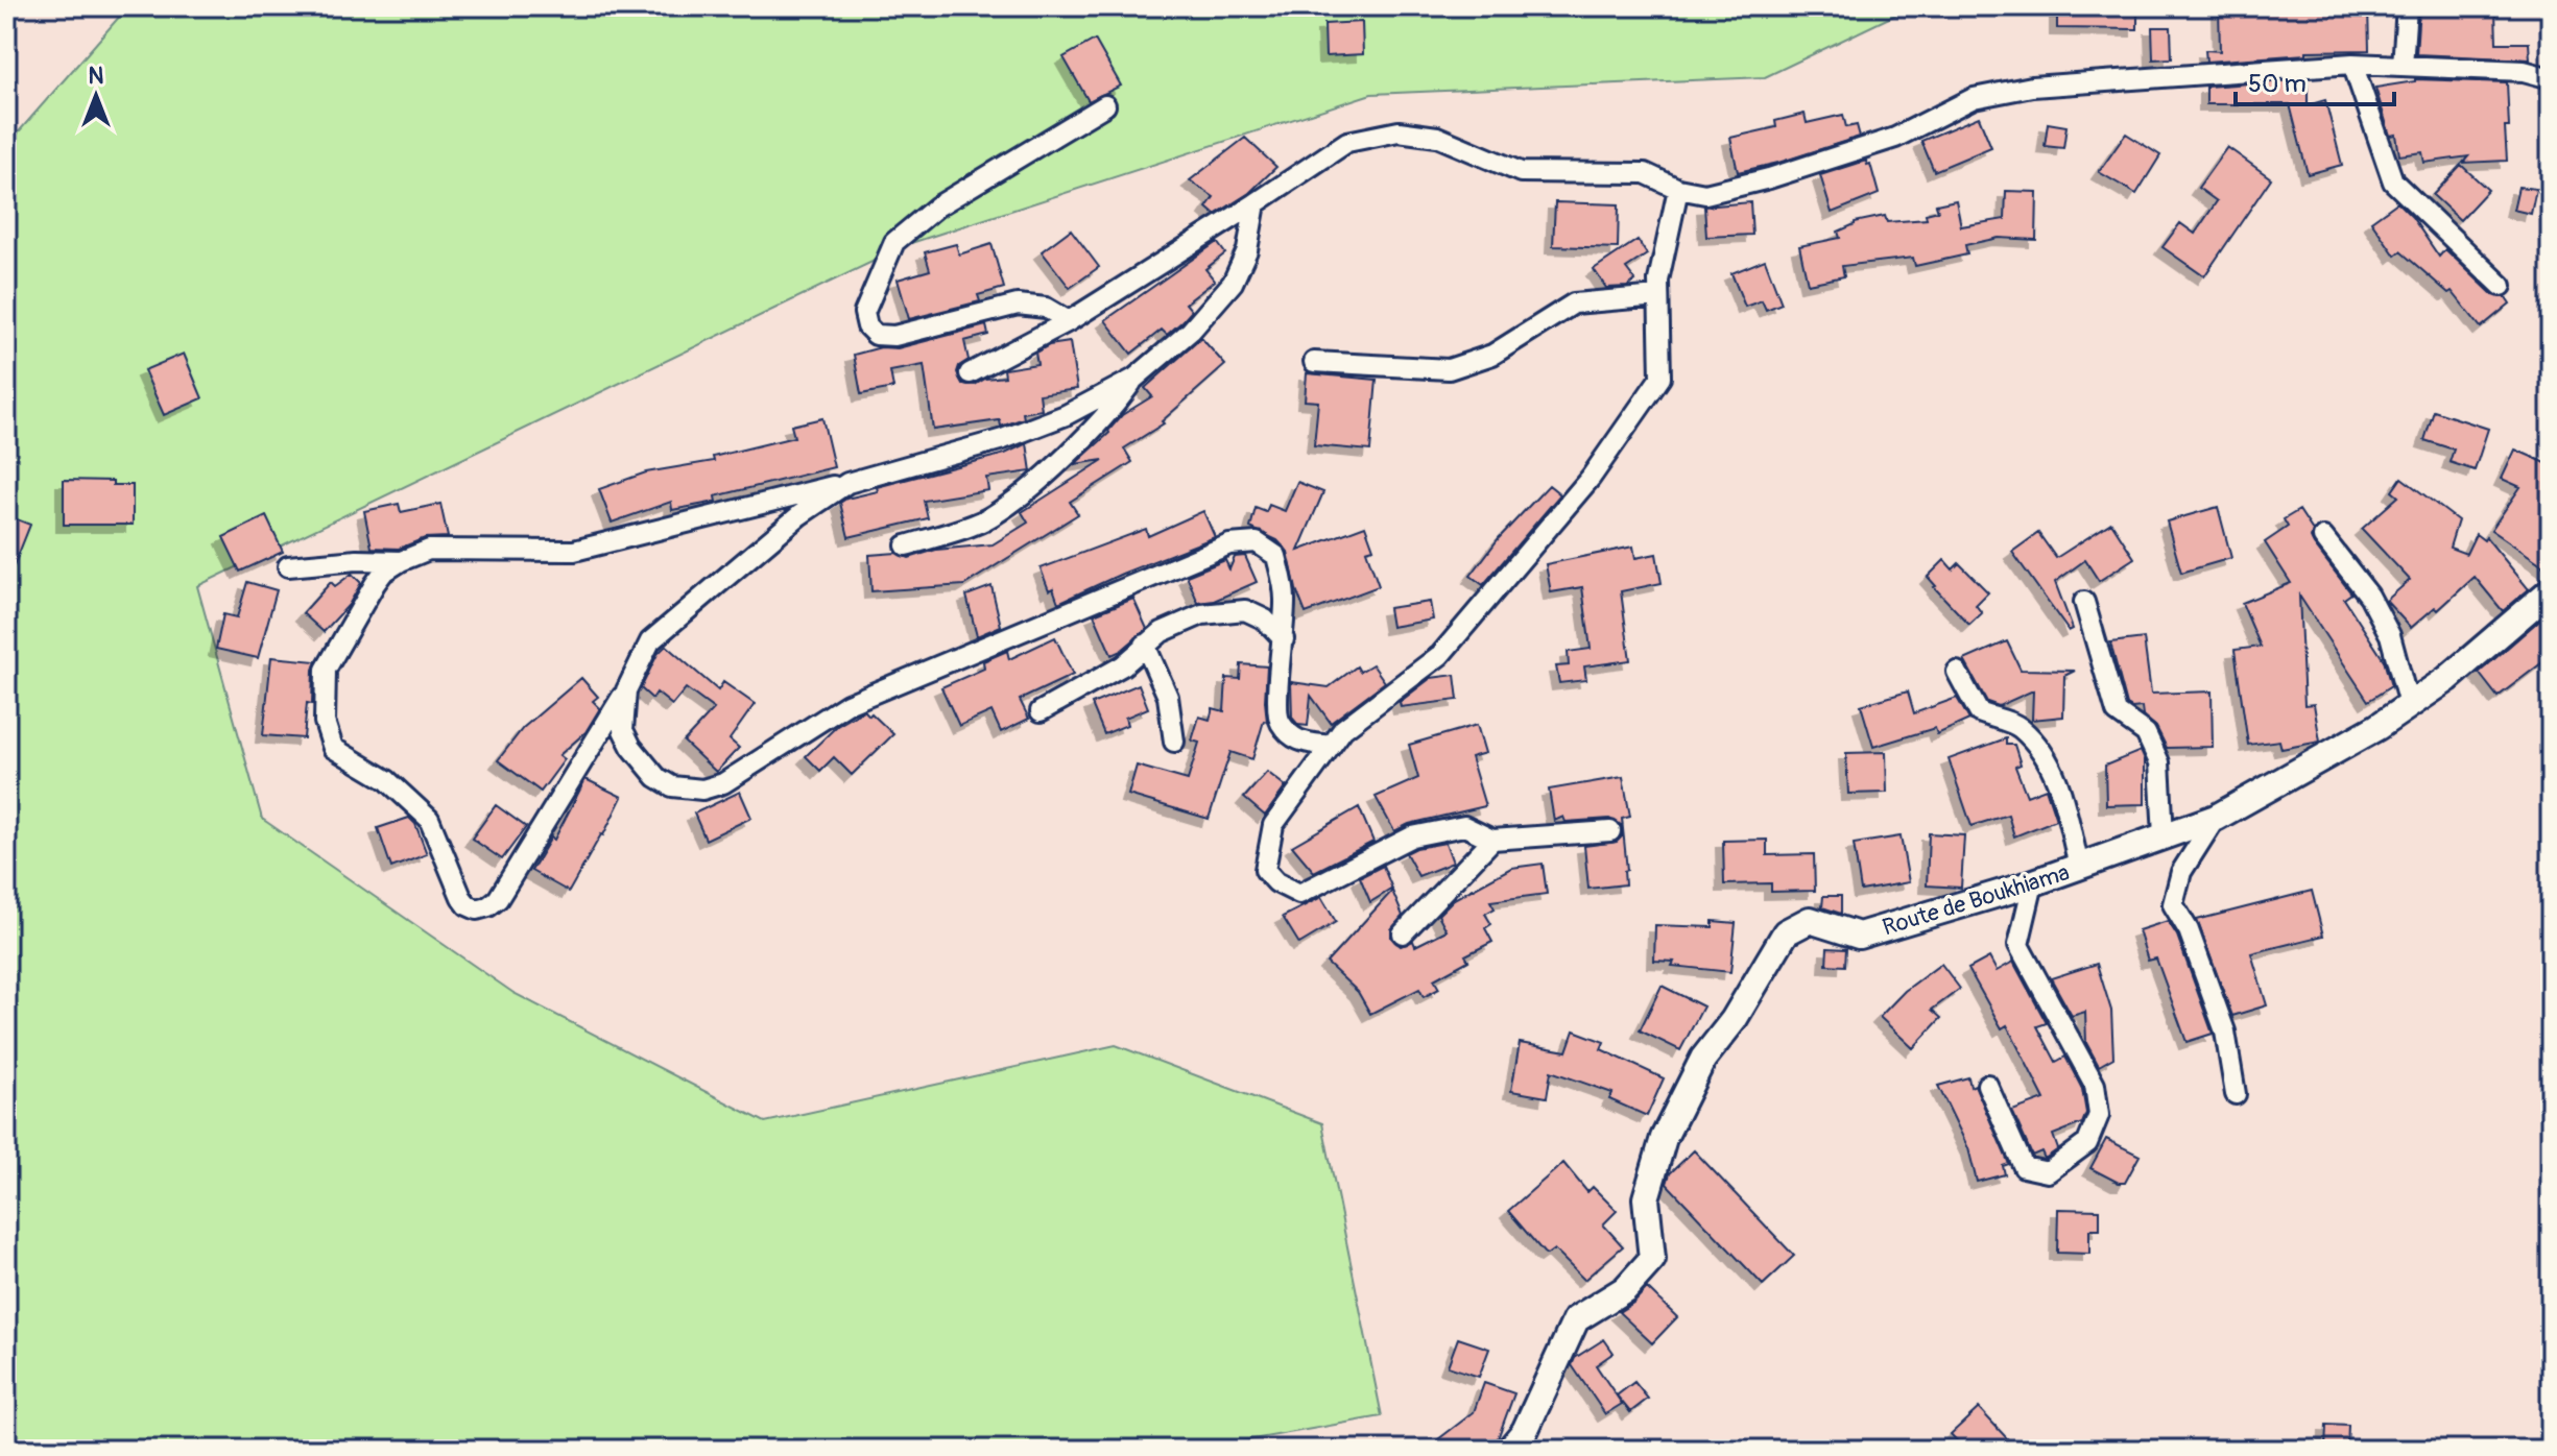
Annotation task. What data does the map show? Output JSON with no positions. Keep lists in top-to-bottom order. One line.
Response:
{"streets":{"street":["Route de Boukhiama"]},"scale_bar":"50 m","north":"top"}
